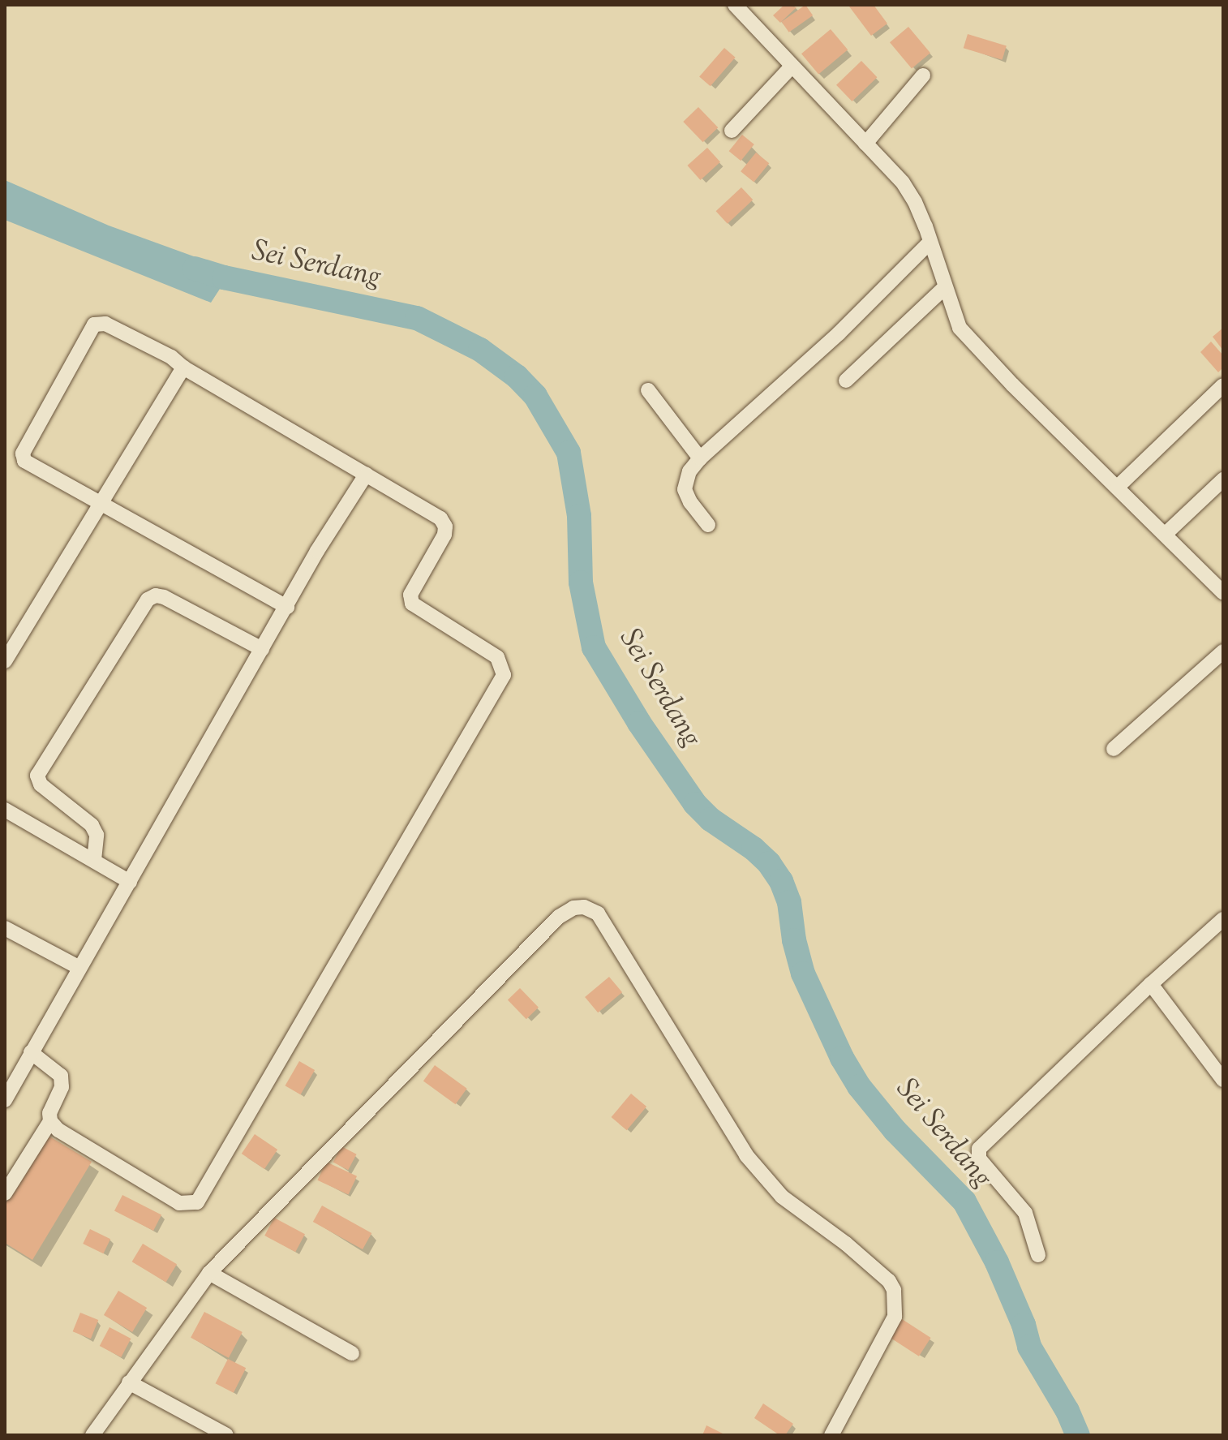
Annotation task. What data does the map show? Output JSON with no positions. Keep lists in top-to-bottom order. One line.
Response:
{"water":["Sei Serdang"]}
